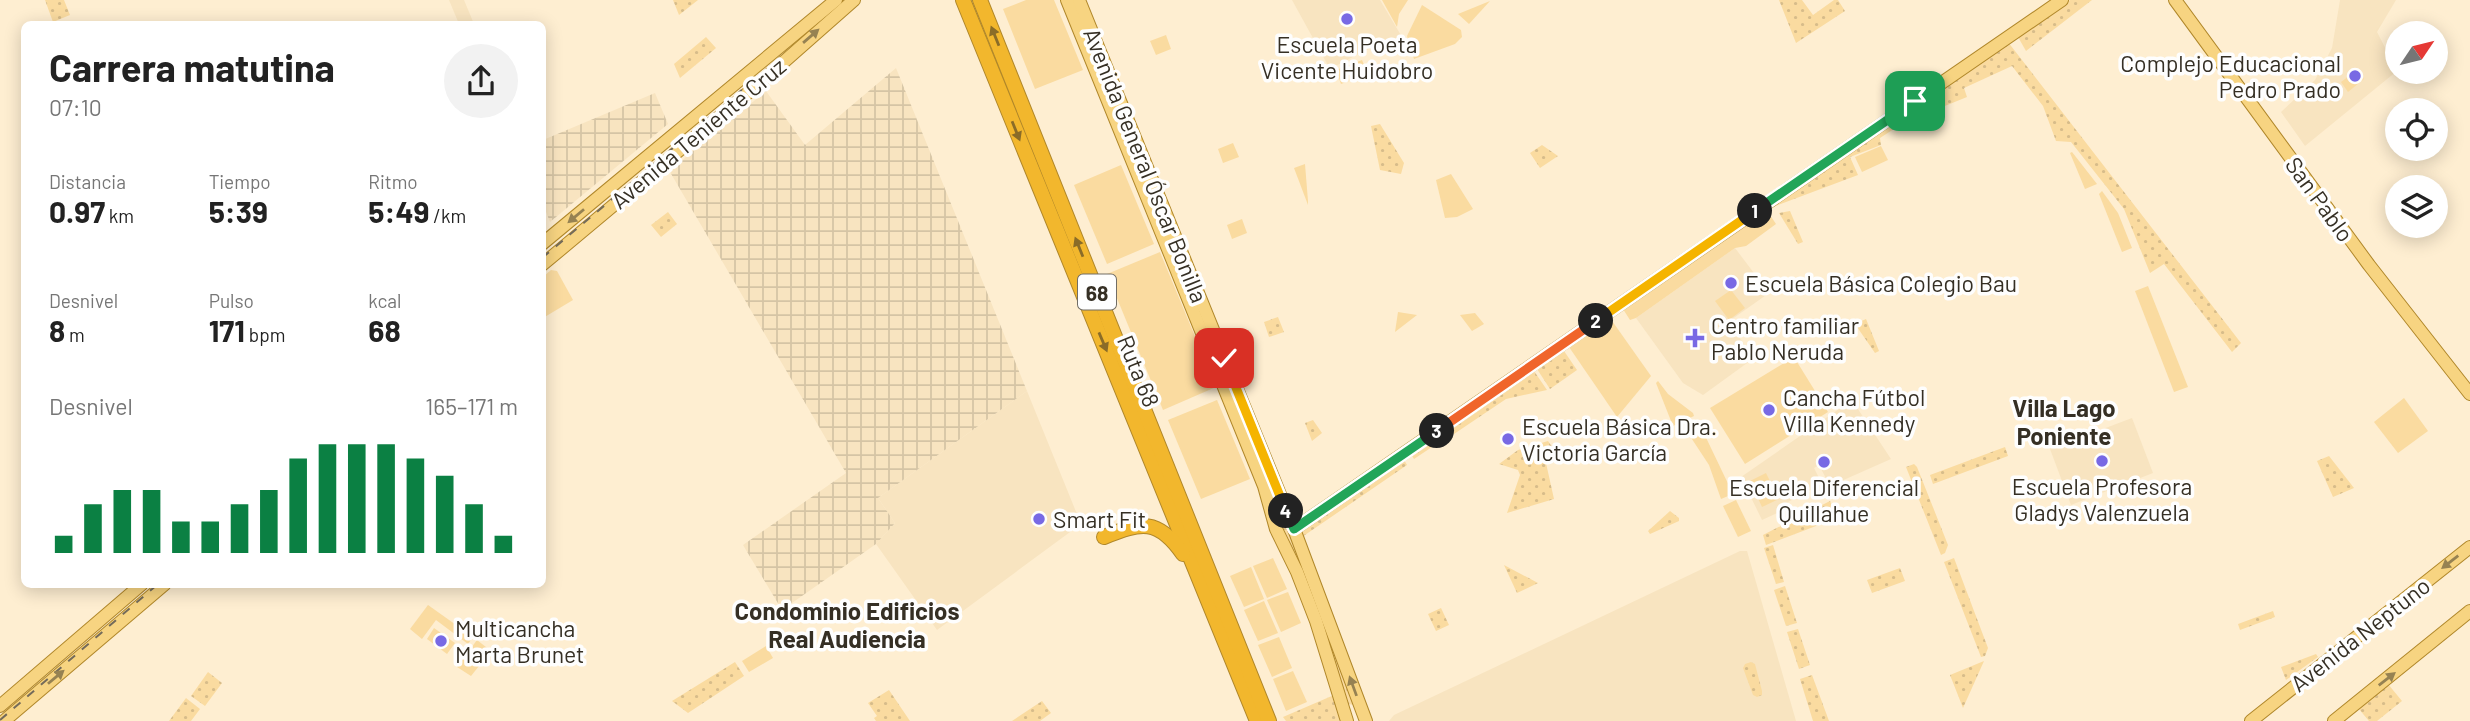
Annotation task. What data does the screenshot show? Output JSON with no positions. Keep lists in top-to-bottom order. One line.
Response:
{"streets":{"highway":["68","Ruta 68"],"main road":["Avenida Teniente Cruz","Avenida General Óscar Bonilla","San Pablo","Avenida Neptuno"]},"districts":["Villa Lago Poniente","Condominio Edificios Real Audiencia"],"places":{"other":["Escuela Poeta Vicente Huidobro","Complejo Educacional Pedro Prado","Escuela Básica Colegio Bau","Cancha Fútbol Villa Kennedy","Escuela Básica Dra. Victoria García","Escuela Profesora Gladys Valenzuela","Escuela Diferencial Quillahue","Smart Fit","Multicancha Marta Brunet"],"health":["Centro familiar Pablo Neruda"]},"north":"top right","page":{"heading":["Carrera matutina","07:10"],"stats":[["Distancia","0.97 km"],["Tiempo","5:39"],["Ritmo","5:49 /km"],["Desnivel","8 m"],["Pulso","171 bpm"],["kcal","68"]],"pins":["1","2","3","4"],"chart":["Desnivel","165–171 m"]}}
